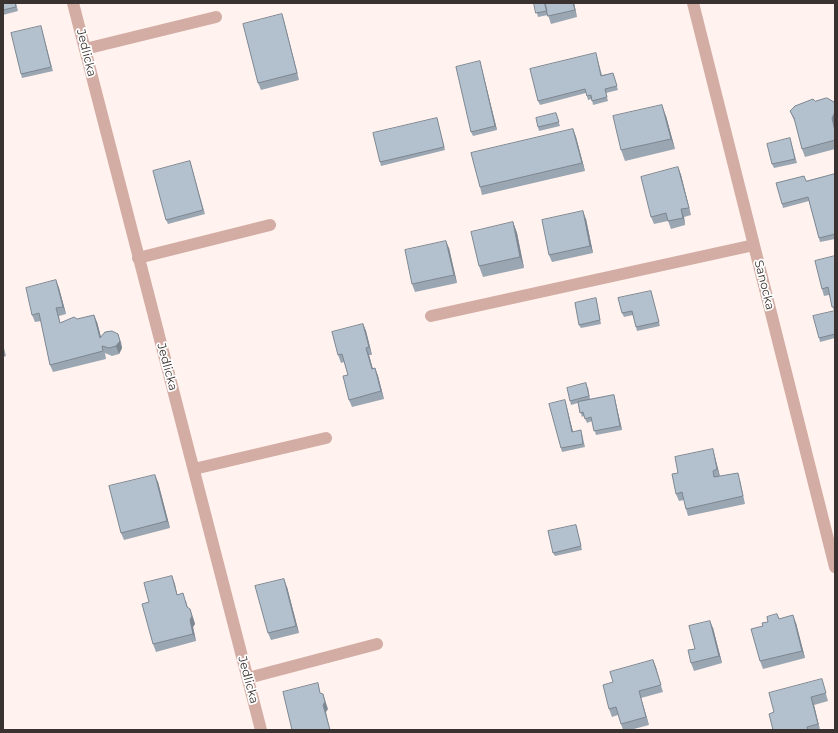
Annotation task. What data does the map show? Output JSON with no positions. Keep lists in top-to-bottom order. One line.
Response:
{"streets":{"street":["Jedlicka","Sanocka"]}}
